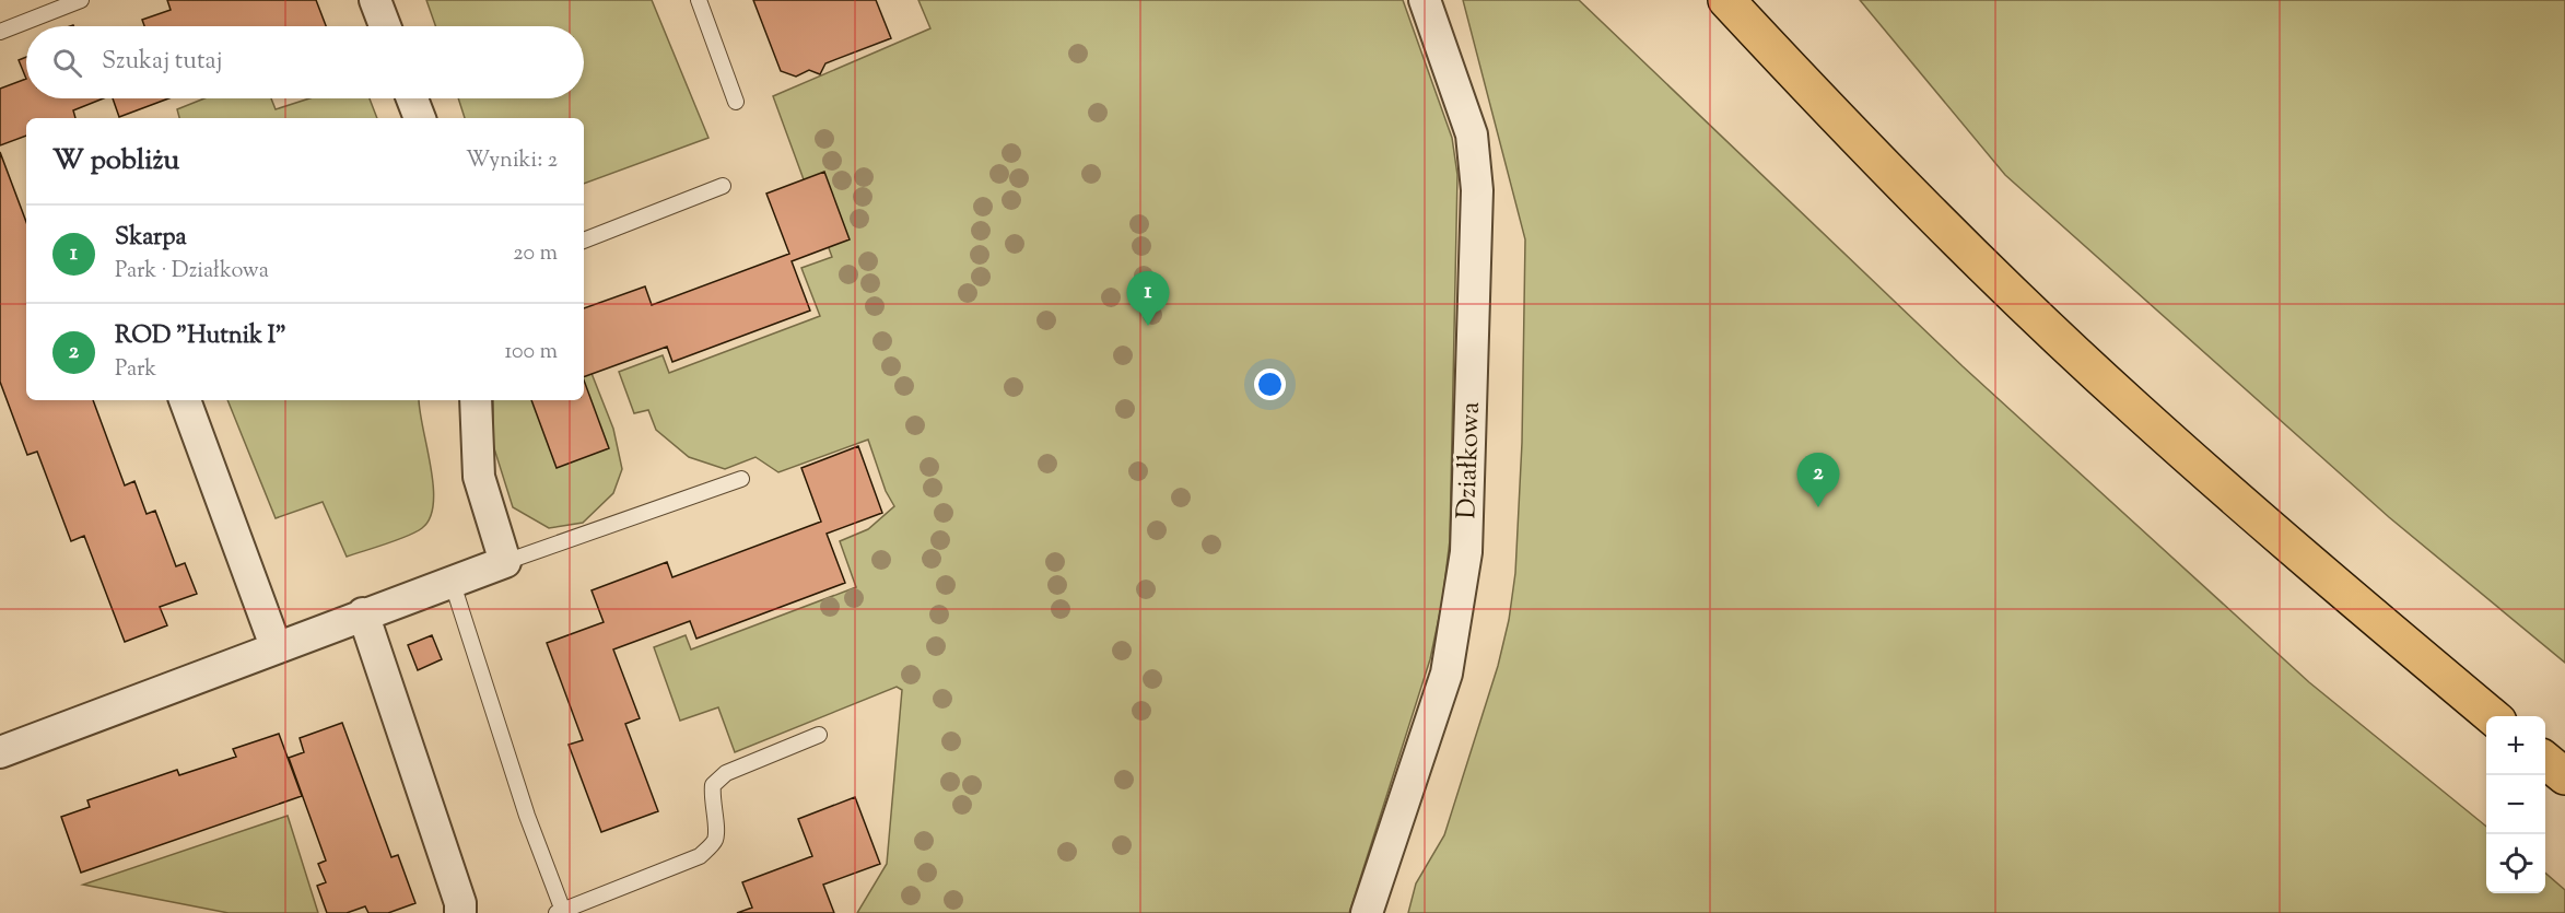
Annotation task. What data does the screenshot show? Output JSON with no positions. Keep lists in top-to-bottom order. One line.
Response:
{"streets":{"street":["Działkowa"]},"page":{"search":"Szukaj tutaj","heading":["W pobliżu","Wyniki: 2"],"list":[{"mark":"1","name":"Skarpa","note":"Park · Działkowa","value":"20 m"},{"mark":"2","name":"ROD \"Hutnik I\"","note":"Park","value":"100 m"}],"pins":["1","2"],"map_buttons":["+","−"]}}
